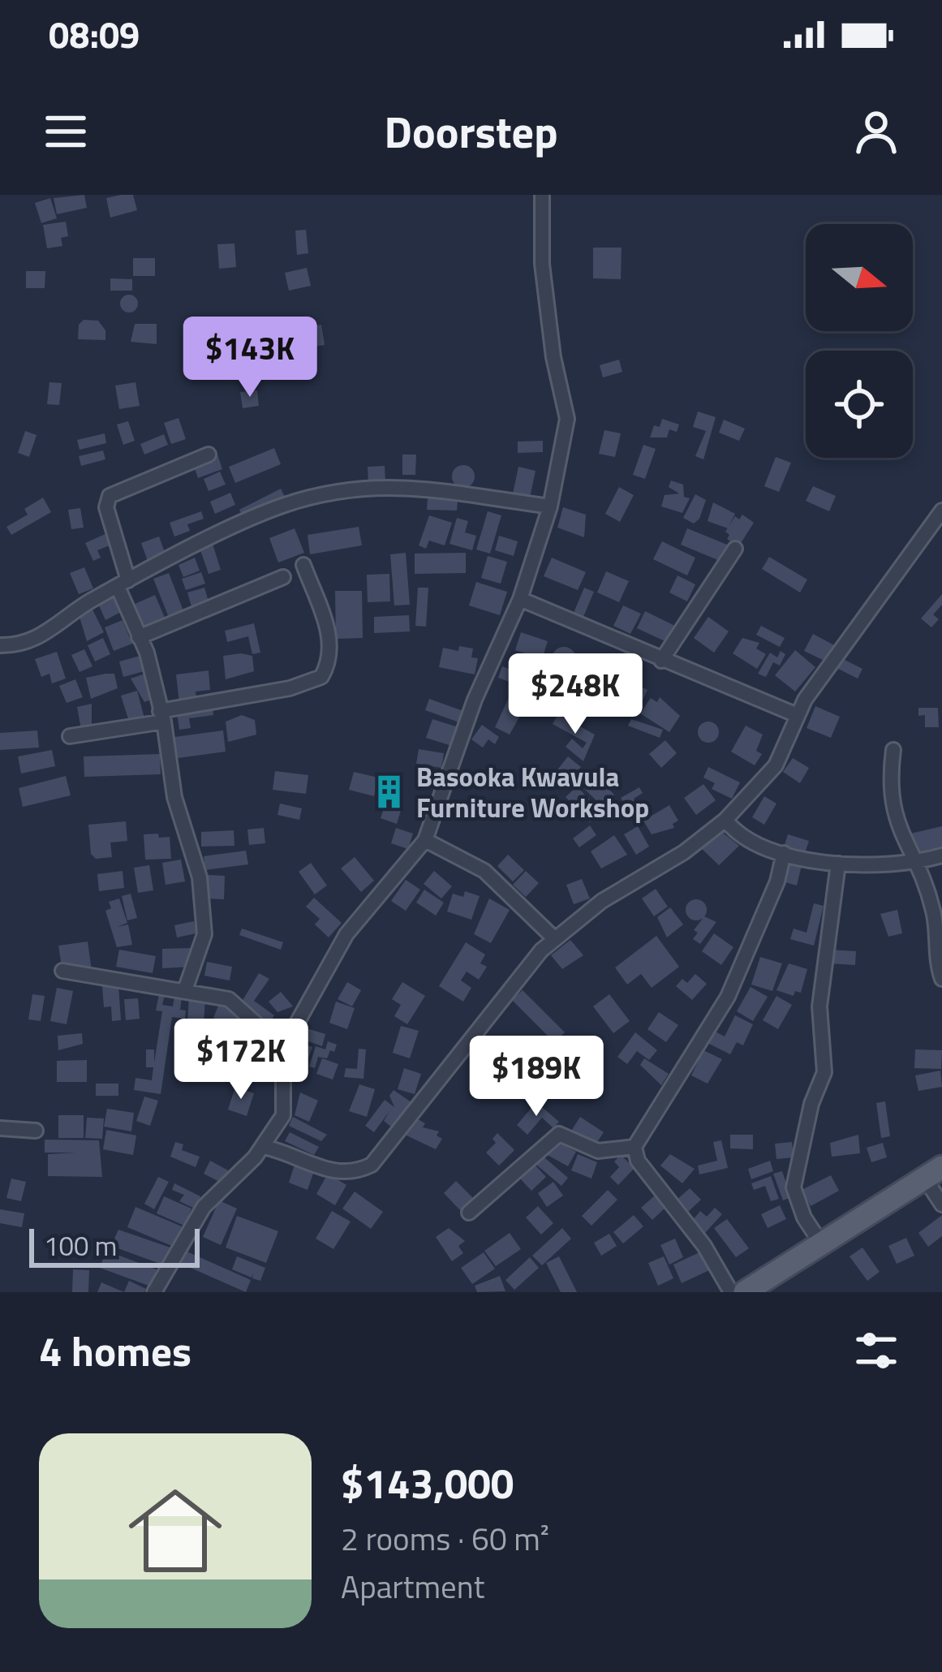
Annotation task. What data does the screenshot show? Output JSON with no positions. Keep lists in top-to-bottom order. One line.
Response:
{"places":{"building":["Basooka Kwavula Furniture Workshop"]},"scale_bar":"100 m","north":"right","page":{"status":"08:09","header":"Doorstep","price":["$143K","$248K","$172K","$189K"],"scale":"100 m","heading":"4 homes","list":[{"name":"$143,000","note":"2 rooms · 60 m² · Apartment"}]}}
